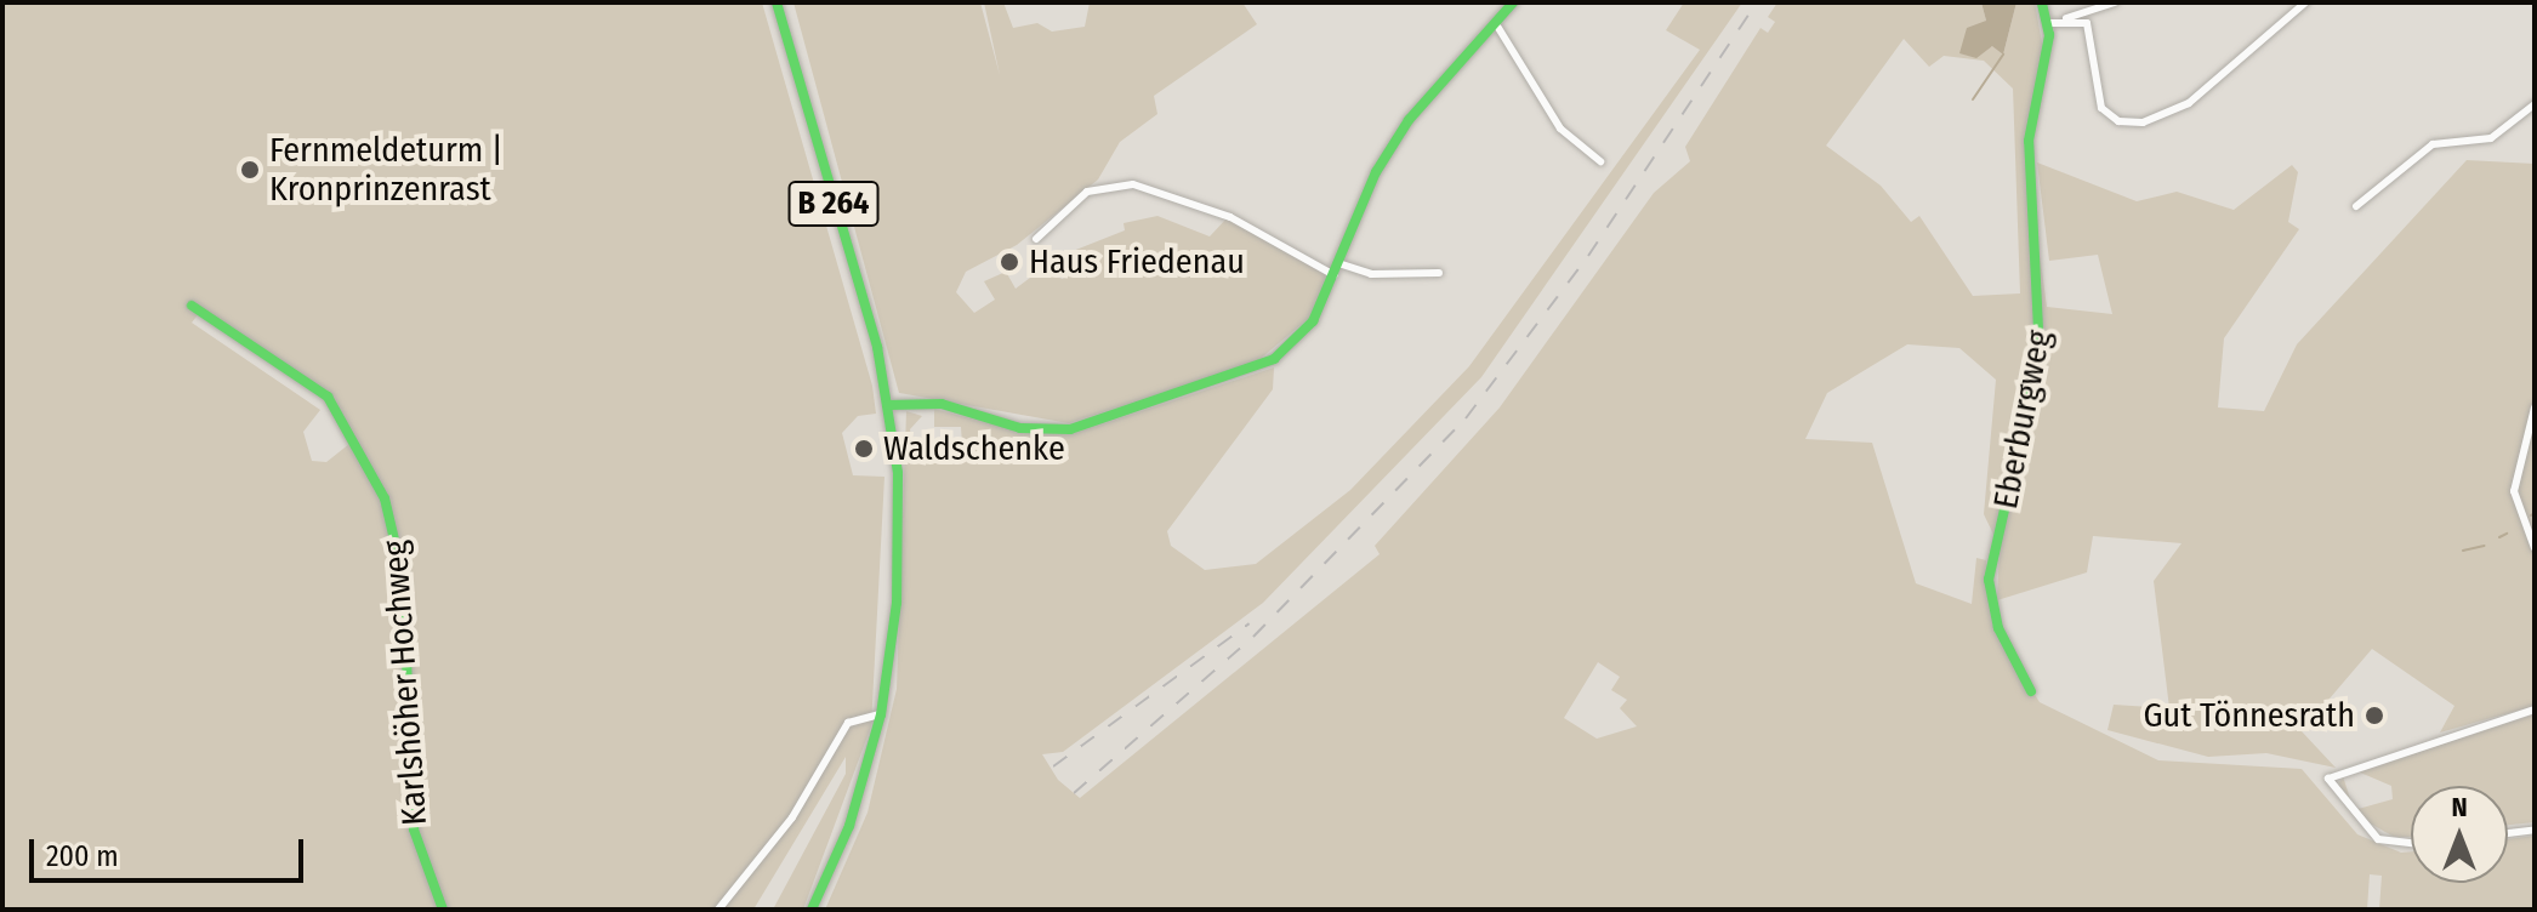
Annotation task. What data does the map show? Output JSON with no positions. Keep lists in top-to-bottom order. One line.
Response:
{"streets":{"street":["B 264","Eberburgweg","Karlshöher Hochweg"]},"places":["Fernmeldeturm | Kronprinzenrast","Haus Friedenau","Waldschenke","Gut Tönnesrath"],"scale_bar":"200 m","north":"top"}
